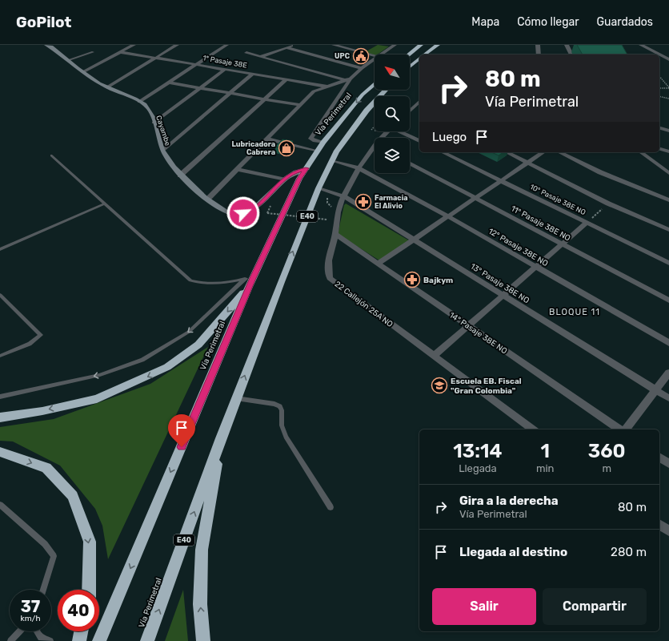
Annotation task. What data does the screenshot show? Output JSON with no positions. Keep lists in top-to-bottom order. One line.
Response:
{"streets":{"highway":["Vía Perimetral","E40"],"street":["1° Pasaje 38E","Cayambe","10° Pasaje 38E NO","11° Pasaje 38E NO","12° Pasaje 38E NO","13° Pasaje 38E NO","22 Callejón 25A NO","14° Pasaje 38E NO"]},"crossings":[["Vía Perimetral","Cayambe"],["Vía Perimetral","12° Pasaje 38E NO"],["Vía Perimetral","13° Pasaje 38E NO"],["12° Pasaje 38E NO","22 Callejón 25A NO"],["13° Pasaje 38E NO","22 Callejón 25A NO"],["22 Callejón 25A NO","14° Pasaje 38E NO"]],"districts":["BLOQUE 11"],"places":{"public building":["UPC"],"shop":["Lubricadora Cabrera"],"pharmacy":["Farmacia El Alivio","Bajkym"],"school or university":["Escuela EB. Fiscal \"Gran Colombia\""]},"north":"top left","page":{"header":"GoPilot","nav":["Mapa","Cómo llegar","Guardados"],"turn":["80 m","Vía Perimetral"],"then":"Luego","eta":["13:14","Llegada","1","min","360","m"],"list":[{"name":"Gira a la derecha","note":"Vía Perimetral","value":"80 m"},{"name":"Llegada al destino","value":"280 m"}],"buttons":["Salir","Compartir"],"speed":"37 km/h","limit":"40"}}
